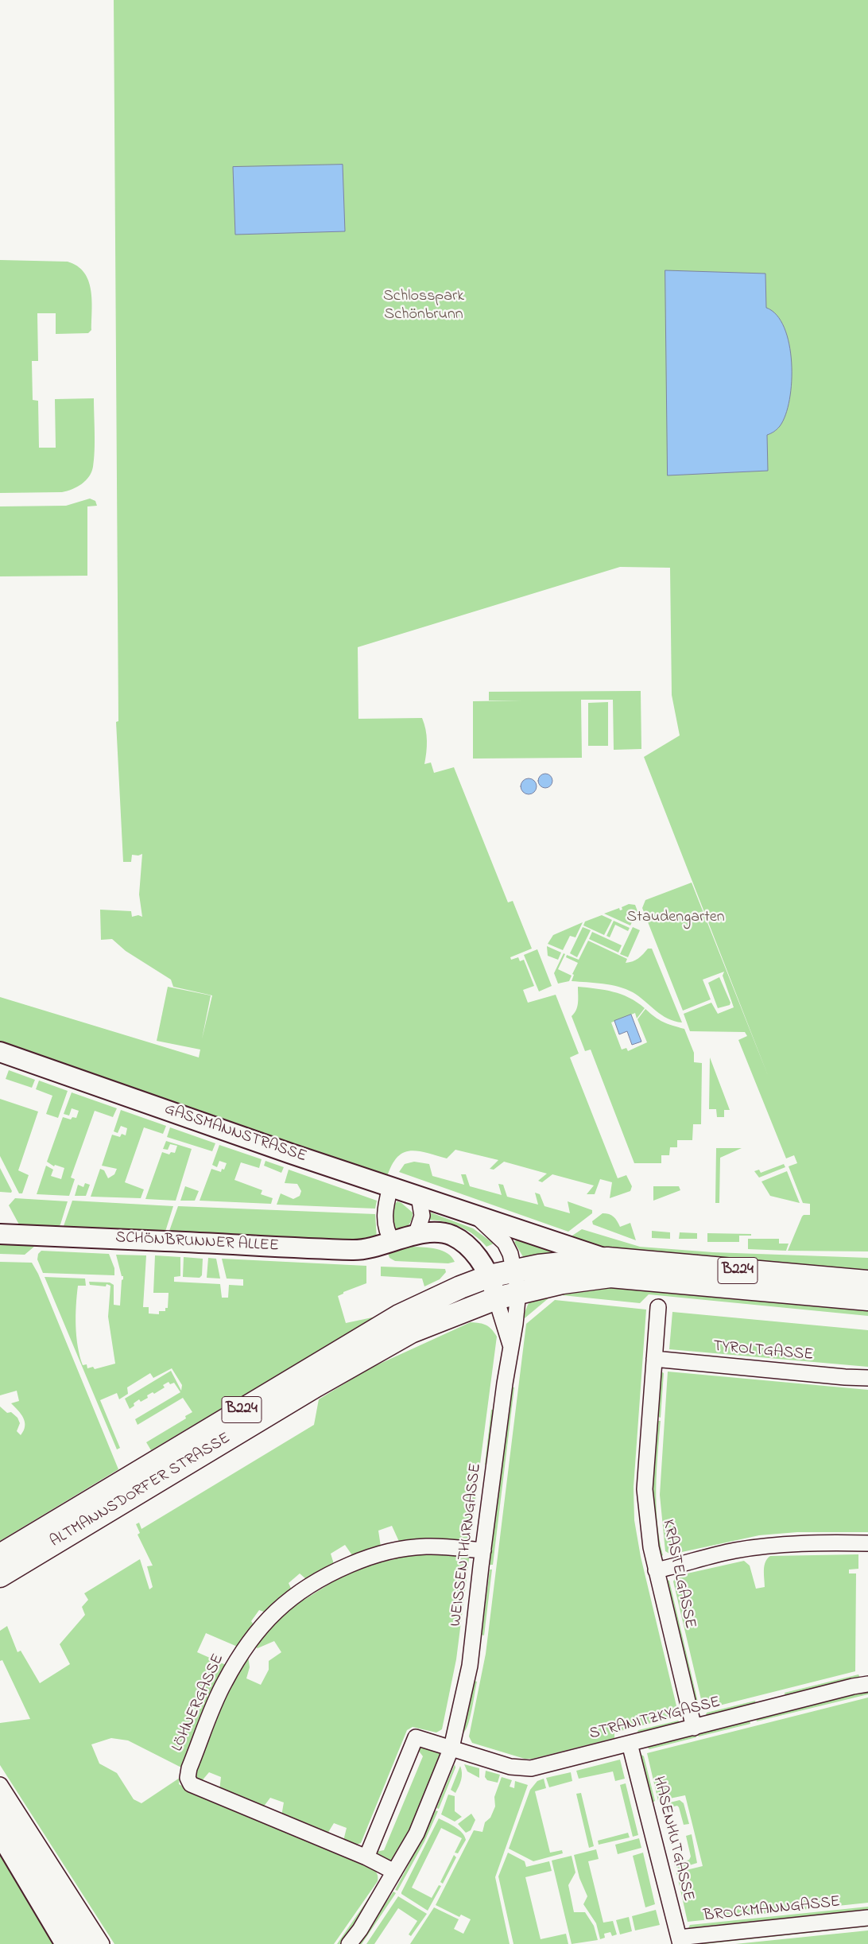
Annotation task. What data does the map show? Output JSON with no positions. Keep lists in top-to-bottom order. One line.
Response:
{"streets":{"main road":["B224","ALTMANNSDORFER STRASSE"],"street":["GASSMANNSTRASSE","SCHÖNBRUNNER ALLEE","TYROLTGASSE","WEISSENTHURNGASSE","KRASTELGASSE","LÖHNERGASSE","STRANITZKYGASSE","HASENHUTGASSE","BROCKMANNGASSE"]},"crossings":[["GASSMANNSTRASSE","B224"],["GASSMANNSTRASSE","ALTMANNSDORFER STRASSE"],["GASSMANNSTRASSE","WEISSENTHURNGASSE"],["SCHÖNBRUNNER ALLEE","ALTMANNSDORFER STRASSE"],["SCHÖNBRUNNER ALLEE","WEISSENTHURNGASSE"],["B224","ALTMANNSDORFER STRASSE"],["TYROLTGASSE","KRASTELGASSE"],["ALTMANNSDORFER STRASSE","WEISSENTHURNGASSE"],["WEISSENTHURNGASSE","LÖHNERGASSE"],["WEISSENTHURNGASSE","STRANITZKYGASSE"],["KRASTELGASSE","STRANITZKYGASSE"],["LÖHNERGASSE","STRANITZKYGASSE"],["STRANITZKYGASSE","HASENHUTGASSE"],["HASENHUTGASSE","BROCKMANNGASSE"]],"parks":["Schlosspark Schönbrunn","Staudengarten"]}
